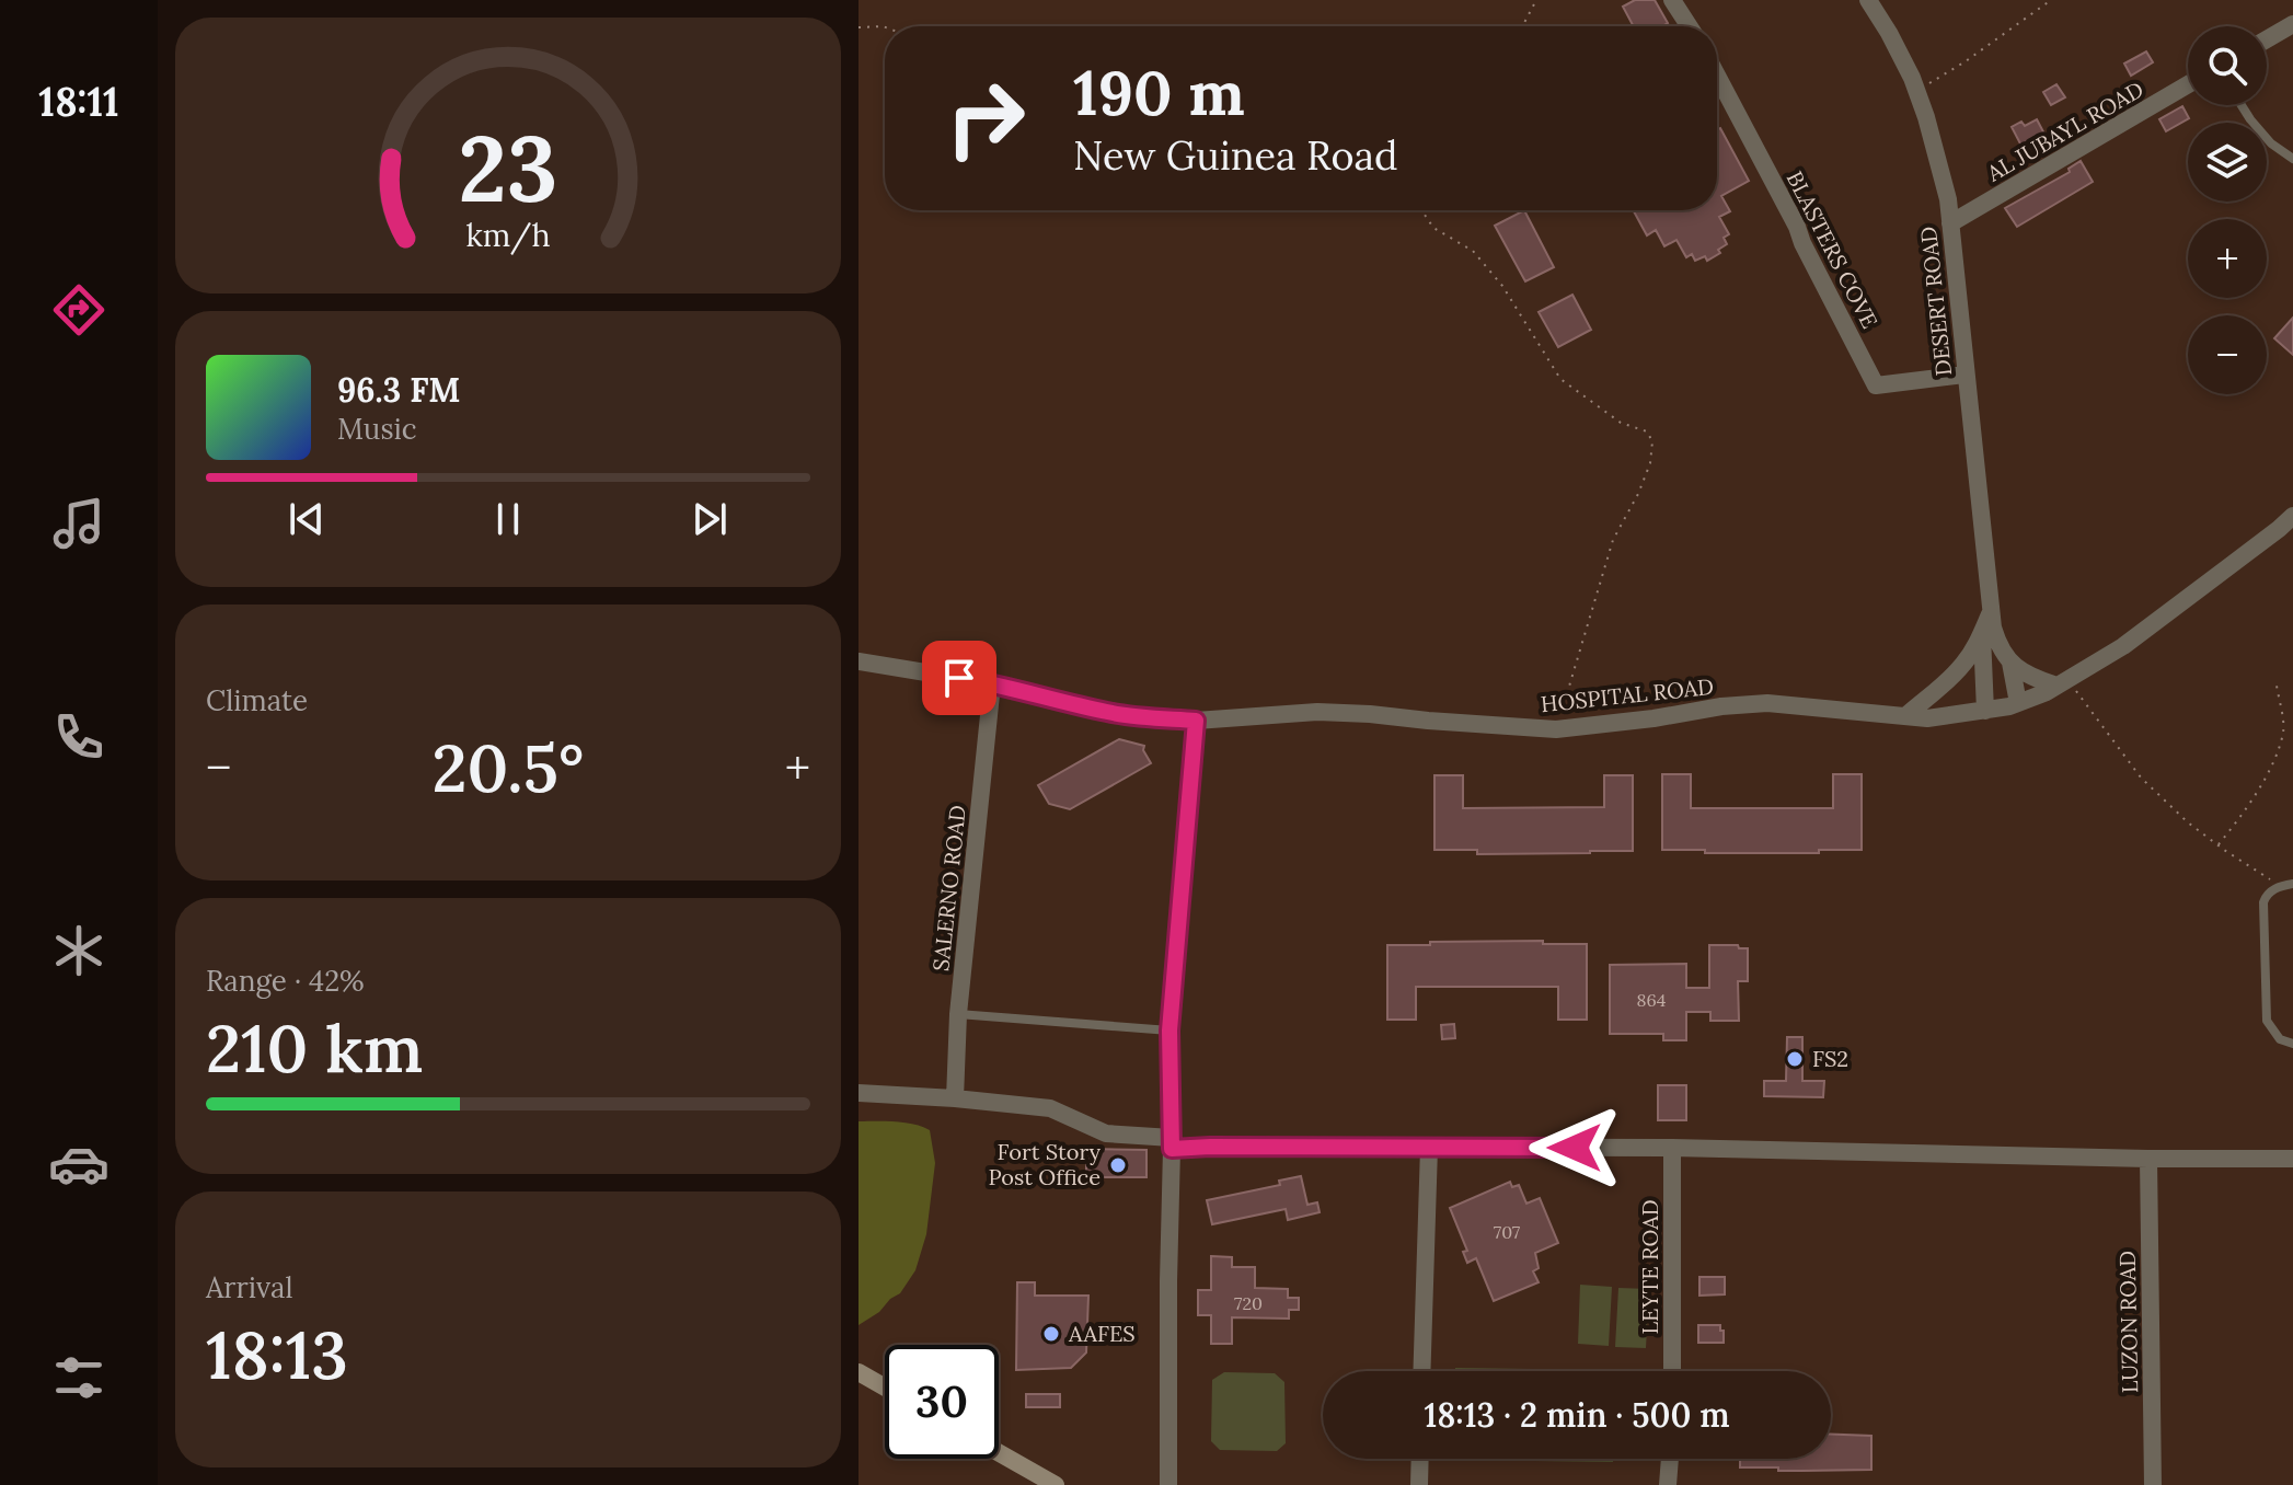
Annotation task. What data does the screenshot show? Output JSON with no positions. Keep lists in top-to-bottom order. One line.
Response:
{"streets":{"street":["AL JUBAYL ROAD","BLASTERS COVE","DESERT ROAD","HOSPITAL ROAD","SALERNO ROAD","LEYTE ROAD","LUZON ROAD"]},"crossings":[["AL JUBAYL ROAD","DESERT ROAD"],["BLASTERS COVE","DESERT ROAD"],["DESERT ROAD","HOSPITAL ROAD"],["HOSPITAL ROAD","SALERNO ROAD"]],"places":["FS2","Fort Story Post Office","AAFES"],"house_numbers":["864","707","720"],"page":{"tabs":"18:11","map_buttons":["+","−"],"turn":["190 m","New Guinea Road"],"song":["96.3 FM","Music"],"tile":["Climate",["Range · 42%","210 km"],["Arrival","18:13"]],"heat":["−","20.5°","+"],"limit":"30","trip":"18:13 · 2 min · 500 m","gauge":["23","km/h"]}}
